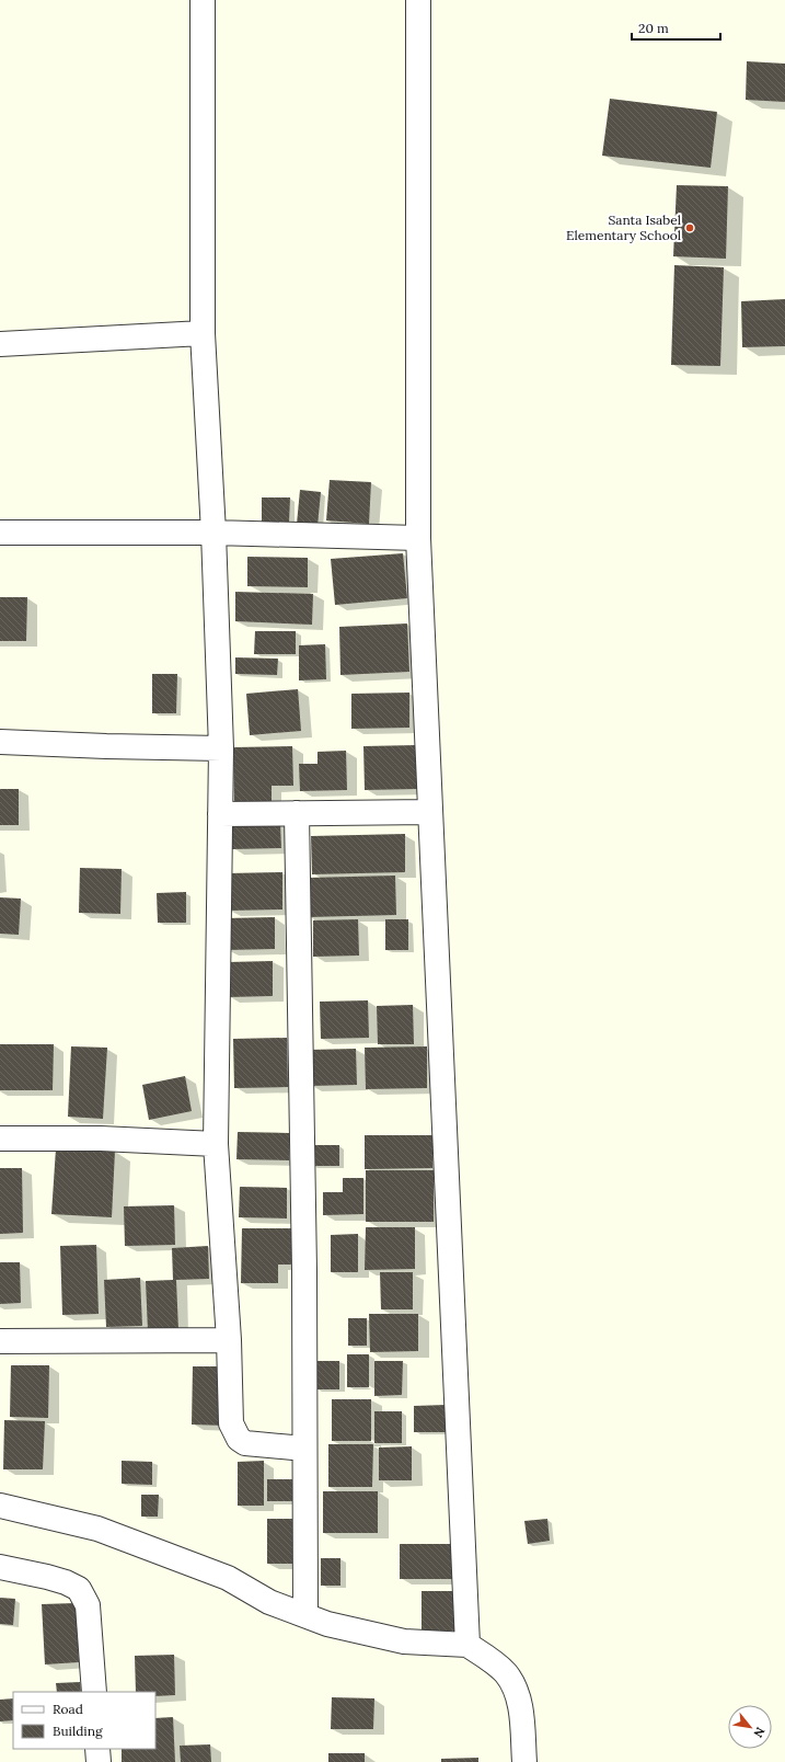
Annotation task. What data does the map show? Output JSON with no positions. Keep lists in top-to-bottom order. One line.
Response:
{"places":["Santa Isabel Elementary School"],"legend":["Road","Building"],"scale_bar":"20 m","north":"bottom right"}
